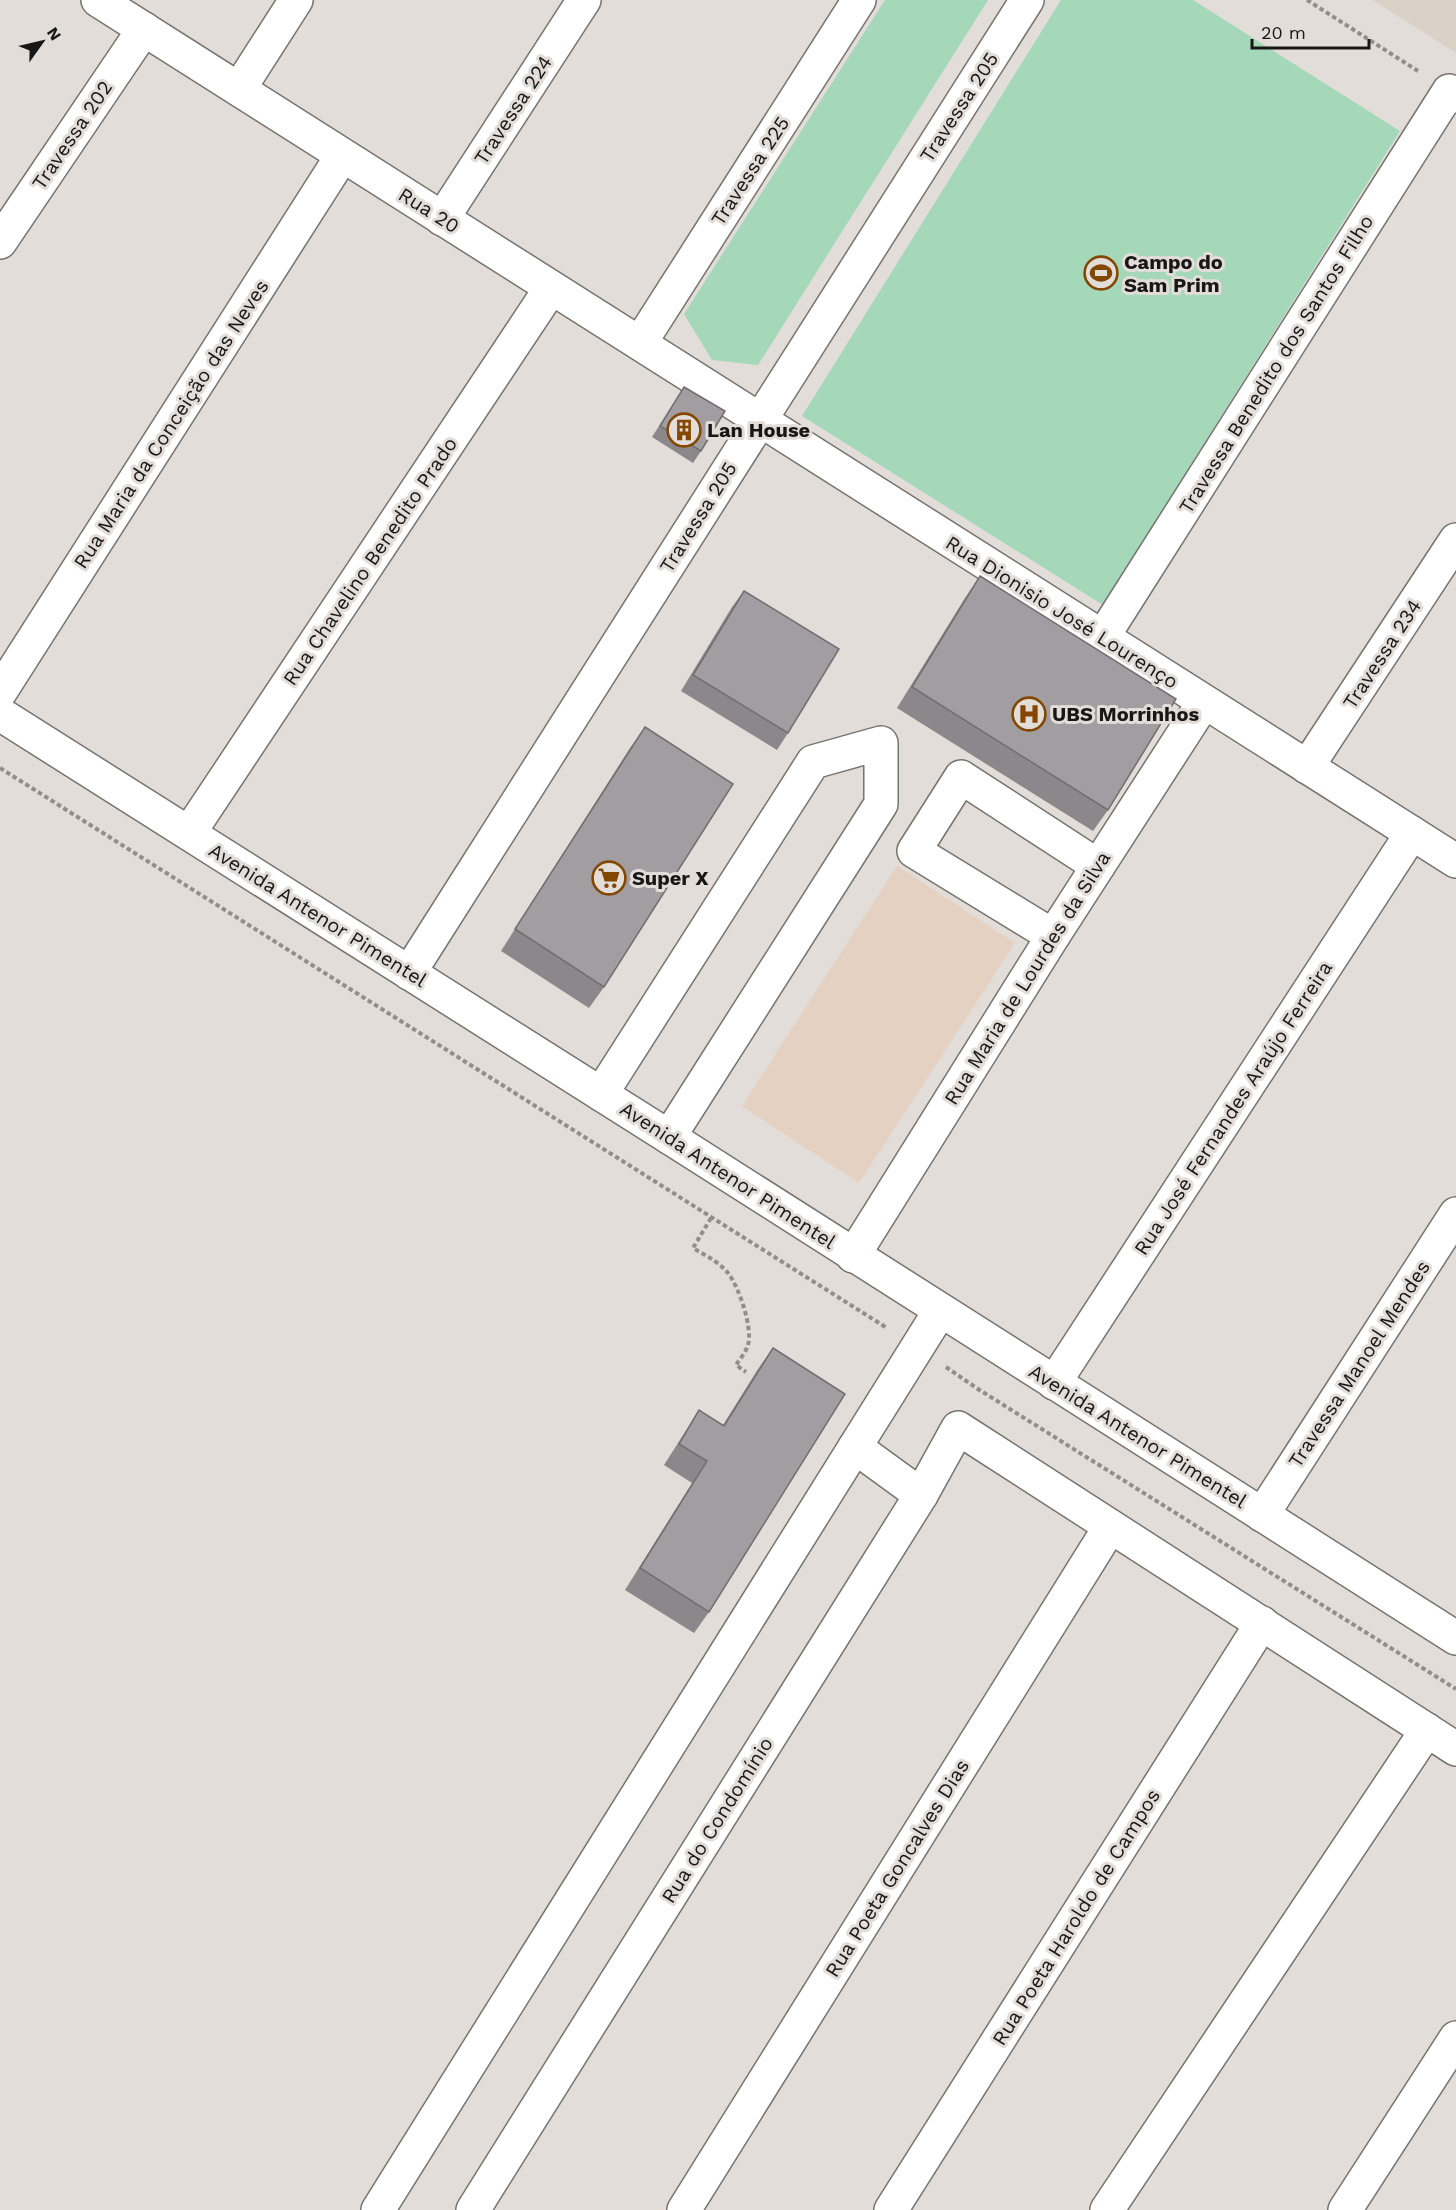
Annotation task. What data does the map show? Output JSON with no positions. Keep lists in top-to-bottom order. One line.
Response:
{"streets":{"street":["Travessa 205","Travessa 224","Travessa 202","Travessa 225","Rua 20","Travessa Benedito dos Santos Filho","Rua Maria da Conceição das Neves","Rua Chavelino Benedito Prado","Rua Dionisio José Lourenço","Travessa 234","Avenida Antenor Pimentel","Rua Maria de Lourdes da Silva","Rua José Fernandes Araújo Ferreira","Travessa Manoel Mendes","Rua do Condomínio","Rua Poeta Goncalves Dias","Rua Poeta Haroldo de Campos"]},"crossings":[["Travessa 205","Rua 20"],["Travessa 205","Rua Dionisio José Lourenço"],["Travessa 205","Avenida Antenor Pimentel"],["Travessa 224","Rua 20"],["Travessa 202","Rua 20"],["Travessa 225","Rua 20"],["Rua 20","Rua Maria da Conceição das Neves"],["Rua 20","Rua Chavelino Benedito Prado"],["Rua 20","Rua Dionisio José Lourenço"],["Travessa Benedito dos Santos Filho","Rua Dionisio José Lourenço"],["Rua Chavelino Benedito Prado","Avenida Antenor Pimentel"],["Rua Dionisio José Lourenço","Travessa 234"],["Rua Dionisio José Lourenço","Rua Maria de Lourdes da Silva"],["Rua Dionisio José Lourenço","Rua José Fernandes Araújo Ferreira"],["Avenida Antenor Pimentel","Rua Maria de Lourdes da Silva"],["Avenida Antenor Pimentel","Rua José Fernandes Araújo Ferreira"],["Avenida Antenor Pimentel","Travessa Manoel Mendes"],["Rua do Condomínio","Rua Poeta Goncalves Dias"]],"places":{"sports":["Campo do Sam Prim"],"building":["Lan House"],"hospital":["UBS Morrinhos"],"supermarket":["Super X"]},"scale_bar":"20 m","north":"top right"}
